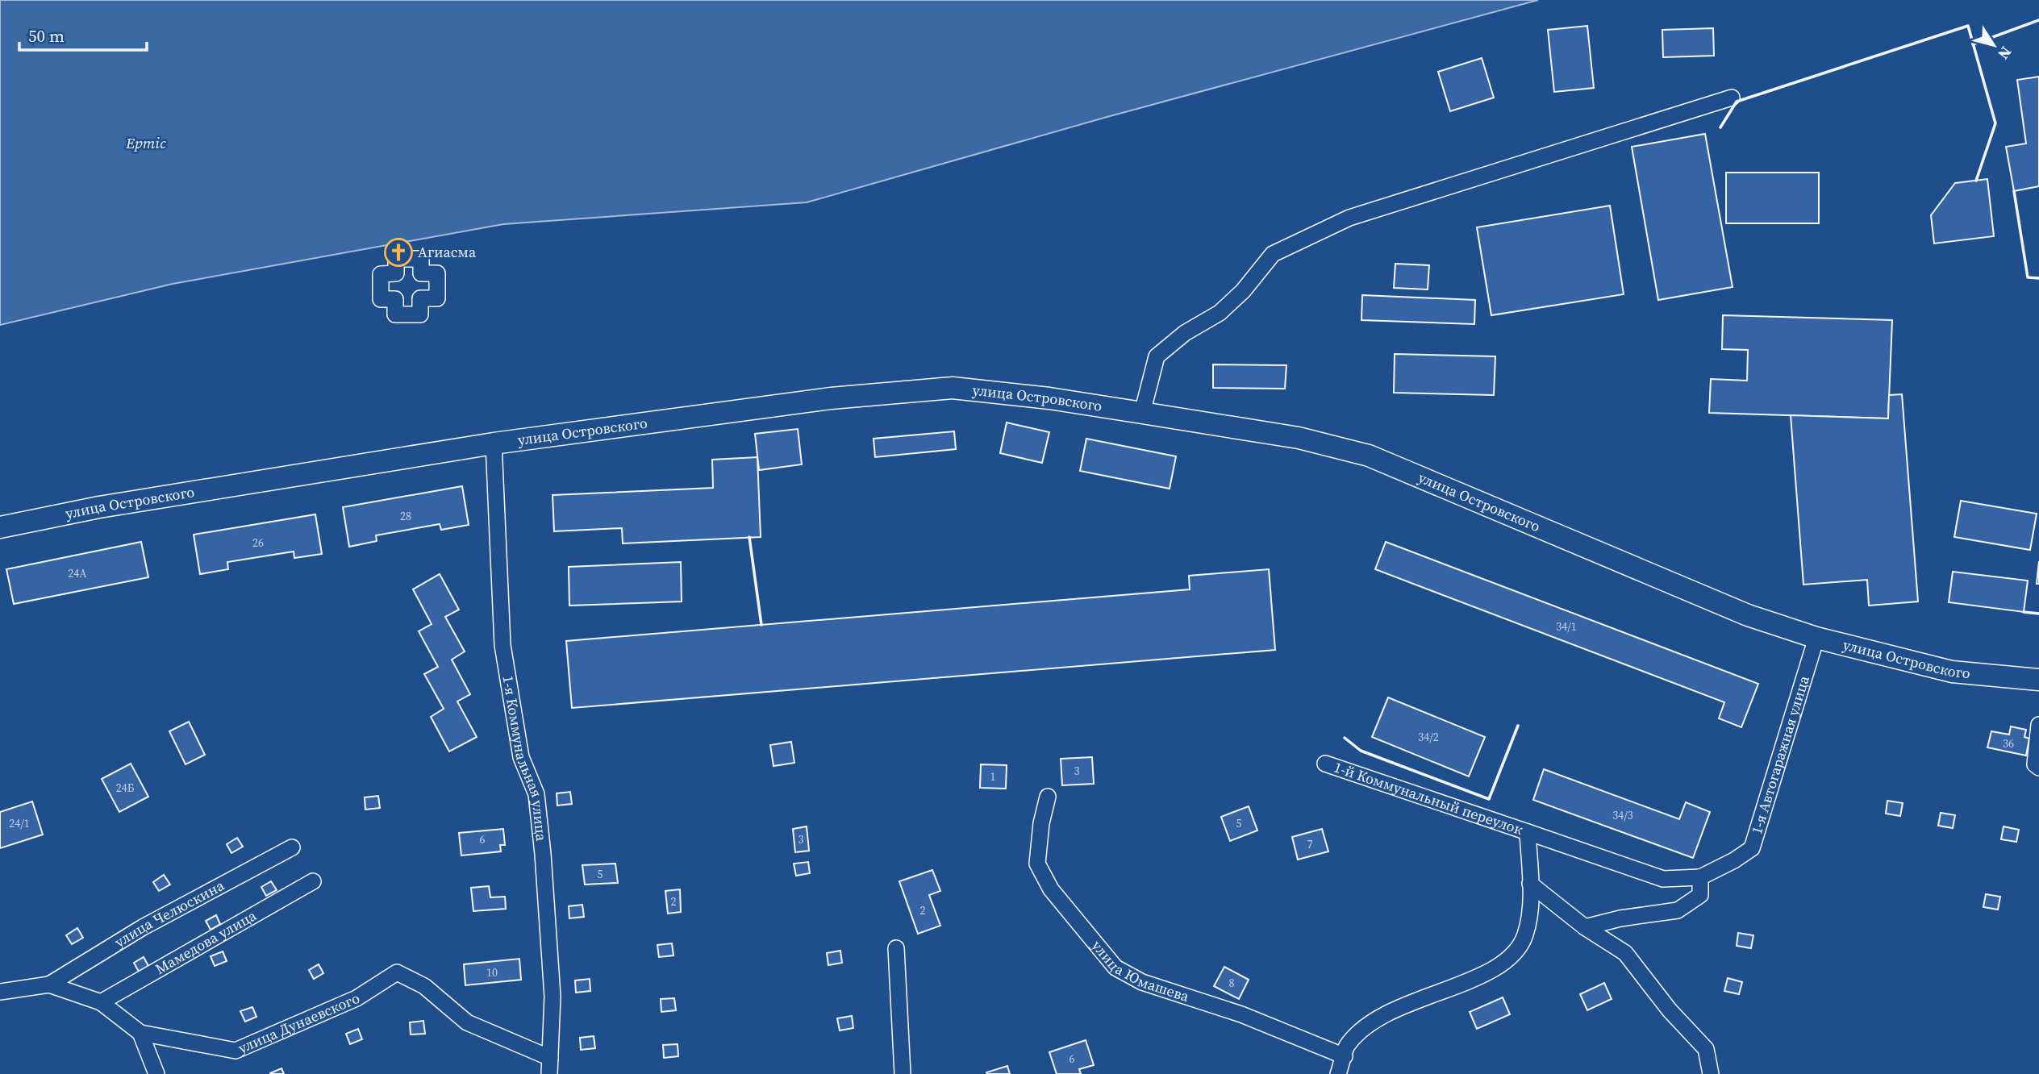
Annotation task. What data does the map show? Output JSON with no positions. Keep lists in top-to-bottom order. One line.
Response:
{"streets":{"main road":["улица Островского"],"street":["1-я Автогаражная улица","1-я Коммунальная улица","1-й Коммунальный переулок","улица Челюскина","Мамедова улица","улица Юмашева","улица Дунаевского"]},"crossings":[["улица Островского","1-я Автогаражная улица"],["улица Островского","1-я Коммунальная улица"],["1-я Коммунальная улица","улица Дунаевского"],["1-й Коммунальный переулок","улица Юмашева"],["улица Челюскина","улица Дунаевского"],["Мамедова улица","улица Дунаевского"]],"water":["Ертіс"],"places":{"church":["Агиасма"]},"house_numbers":["28","26","24А","34/1","34/2","36","3","1","24Б","34/3","24/1","5","6","3","7","5","2","2","10","8","6"],"scale_bar":"50 m","north":"bottom right"}
